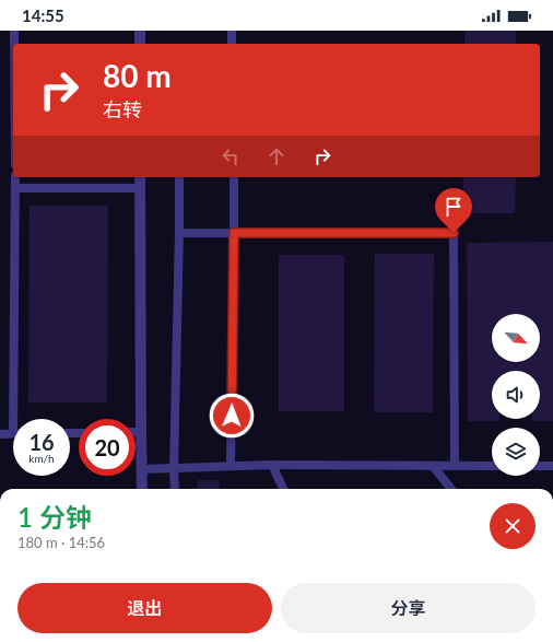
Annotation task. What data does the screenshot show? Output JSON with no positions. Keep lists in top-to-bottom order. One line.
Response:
{"north":"bottom right","page":{"status":"14:55","turn":["80 m","右转"],"speed":"16 km/h","limit":"20","heading":["1 分钟","180 m · 14:56"],"buttons":["退出","分享"]}}
